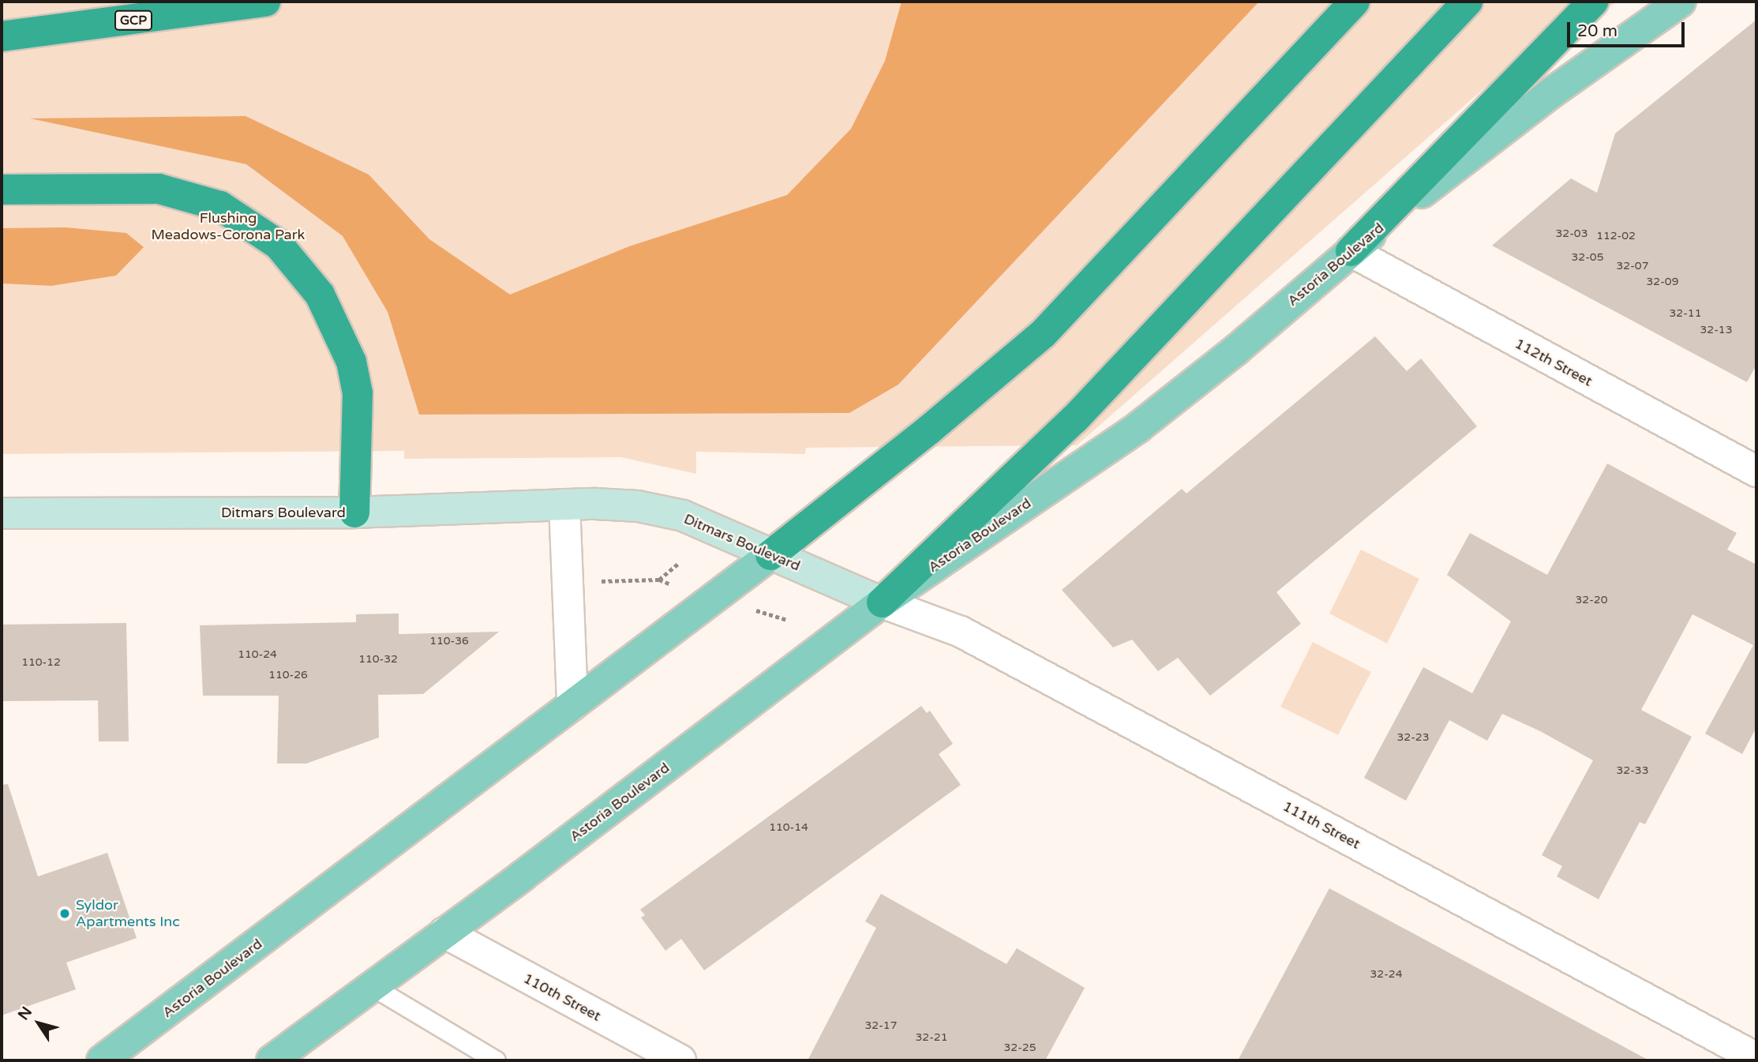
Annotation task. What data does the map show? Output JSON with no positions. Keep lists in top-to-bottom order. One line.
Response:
{"streets":{"highway":["GCP"],"main road":["Astoria Boulevard"],"street":["112th Street","Ditmars Boulevard","111th Street","110th Street"]},"crossings":[["Astoria Boulevard","112th Street"],["Astoria Boulevard","Ditmars Boulevard"],["Astoria Boulevard","111th Street"],["Astoria Boulevard","110th Street"],["Ditmars Boulevard","111th Street"]],"parks":["Flushing Meadows-Corona Park"],"places":["Syldor Apartments Inc"],"house_numbers":["32-03","112-02","32-05","32-07","32-09","32-11","32-13","32-20","110-36","110-24","110-32","110-12","110-26","32-23","32-33","110-14","32-24","32-17","32-21","32-25"],"scale_bar":"20 m","north":"top left"}
